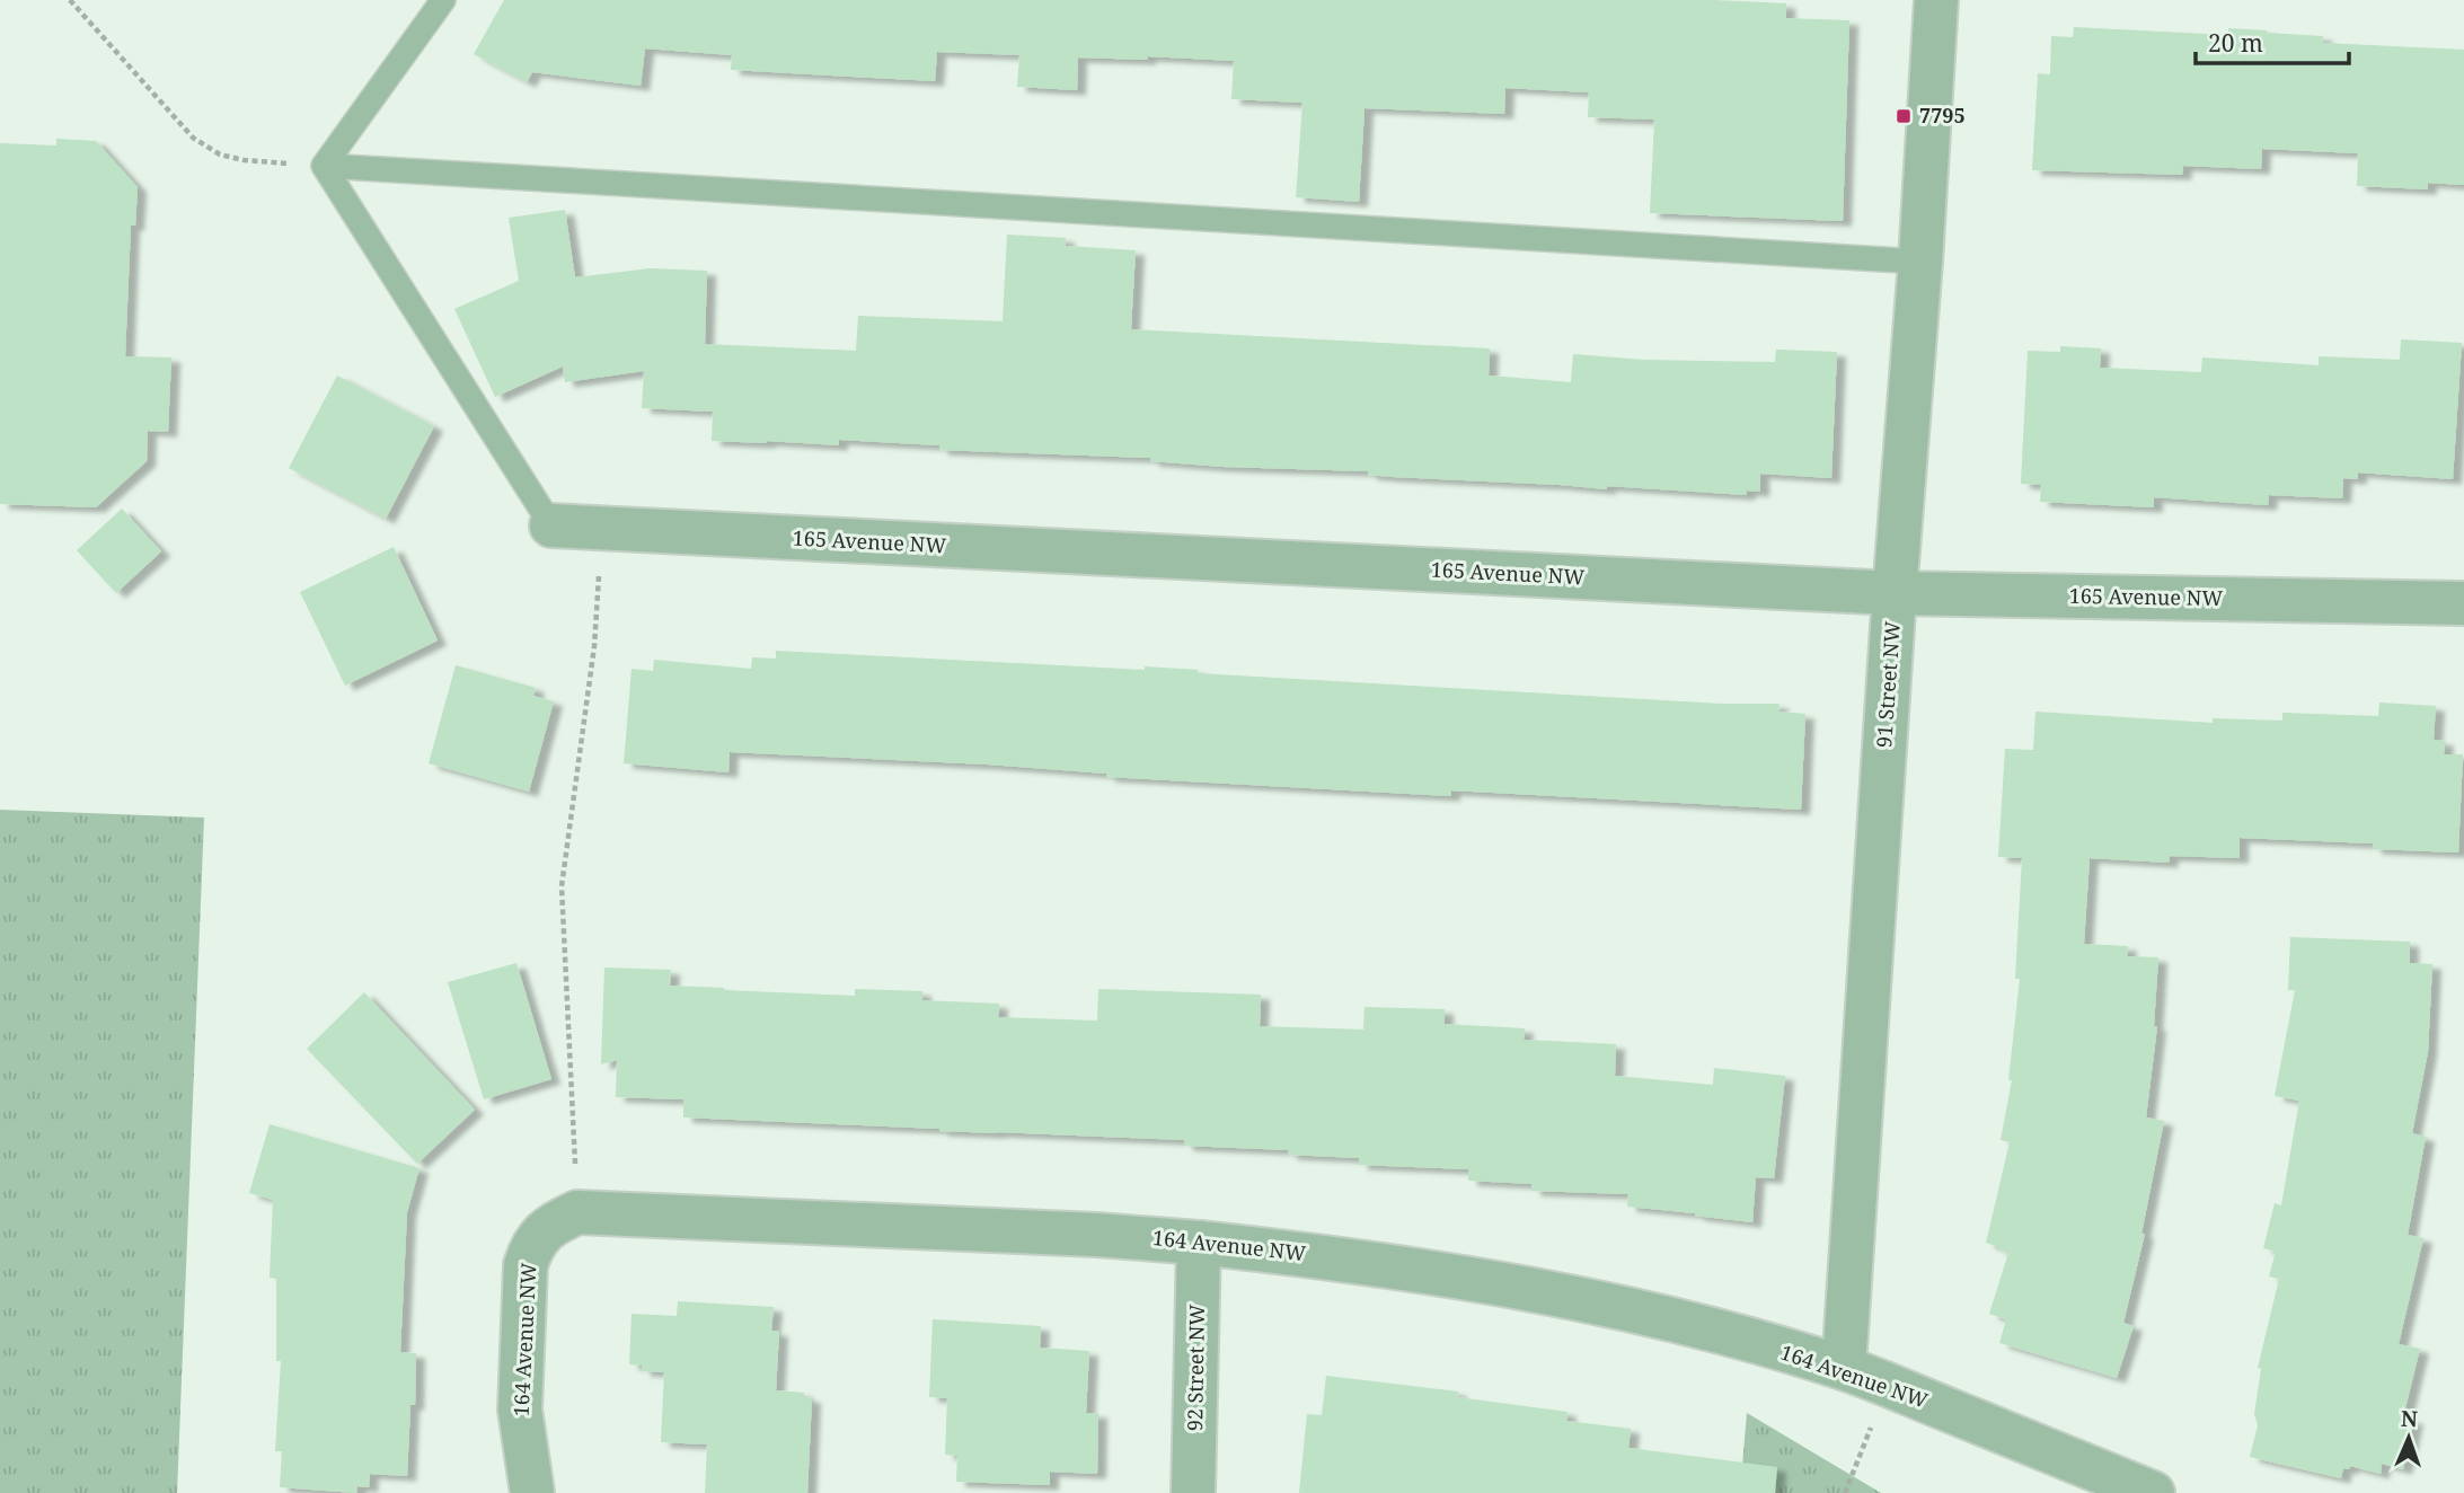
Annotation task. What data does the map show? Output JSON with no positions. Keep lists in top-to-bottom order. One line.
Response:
{"streets":{"street":["165 Avenue NW","91 Street NW","164 Avenue NW","92 Street NW"]},"crossings":[["165 Avenue NW","91 Street NW"],["91 Street NW","164 Avenue NW"],["164 Avenue NW","92 Street NW"]],"places":{"transit":["7795"]},"scale_bar":"20 m","north":"top"}
